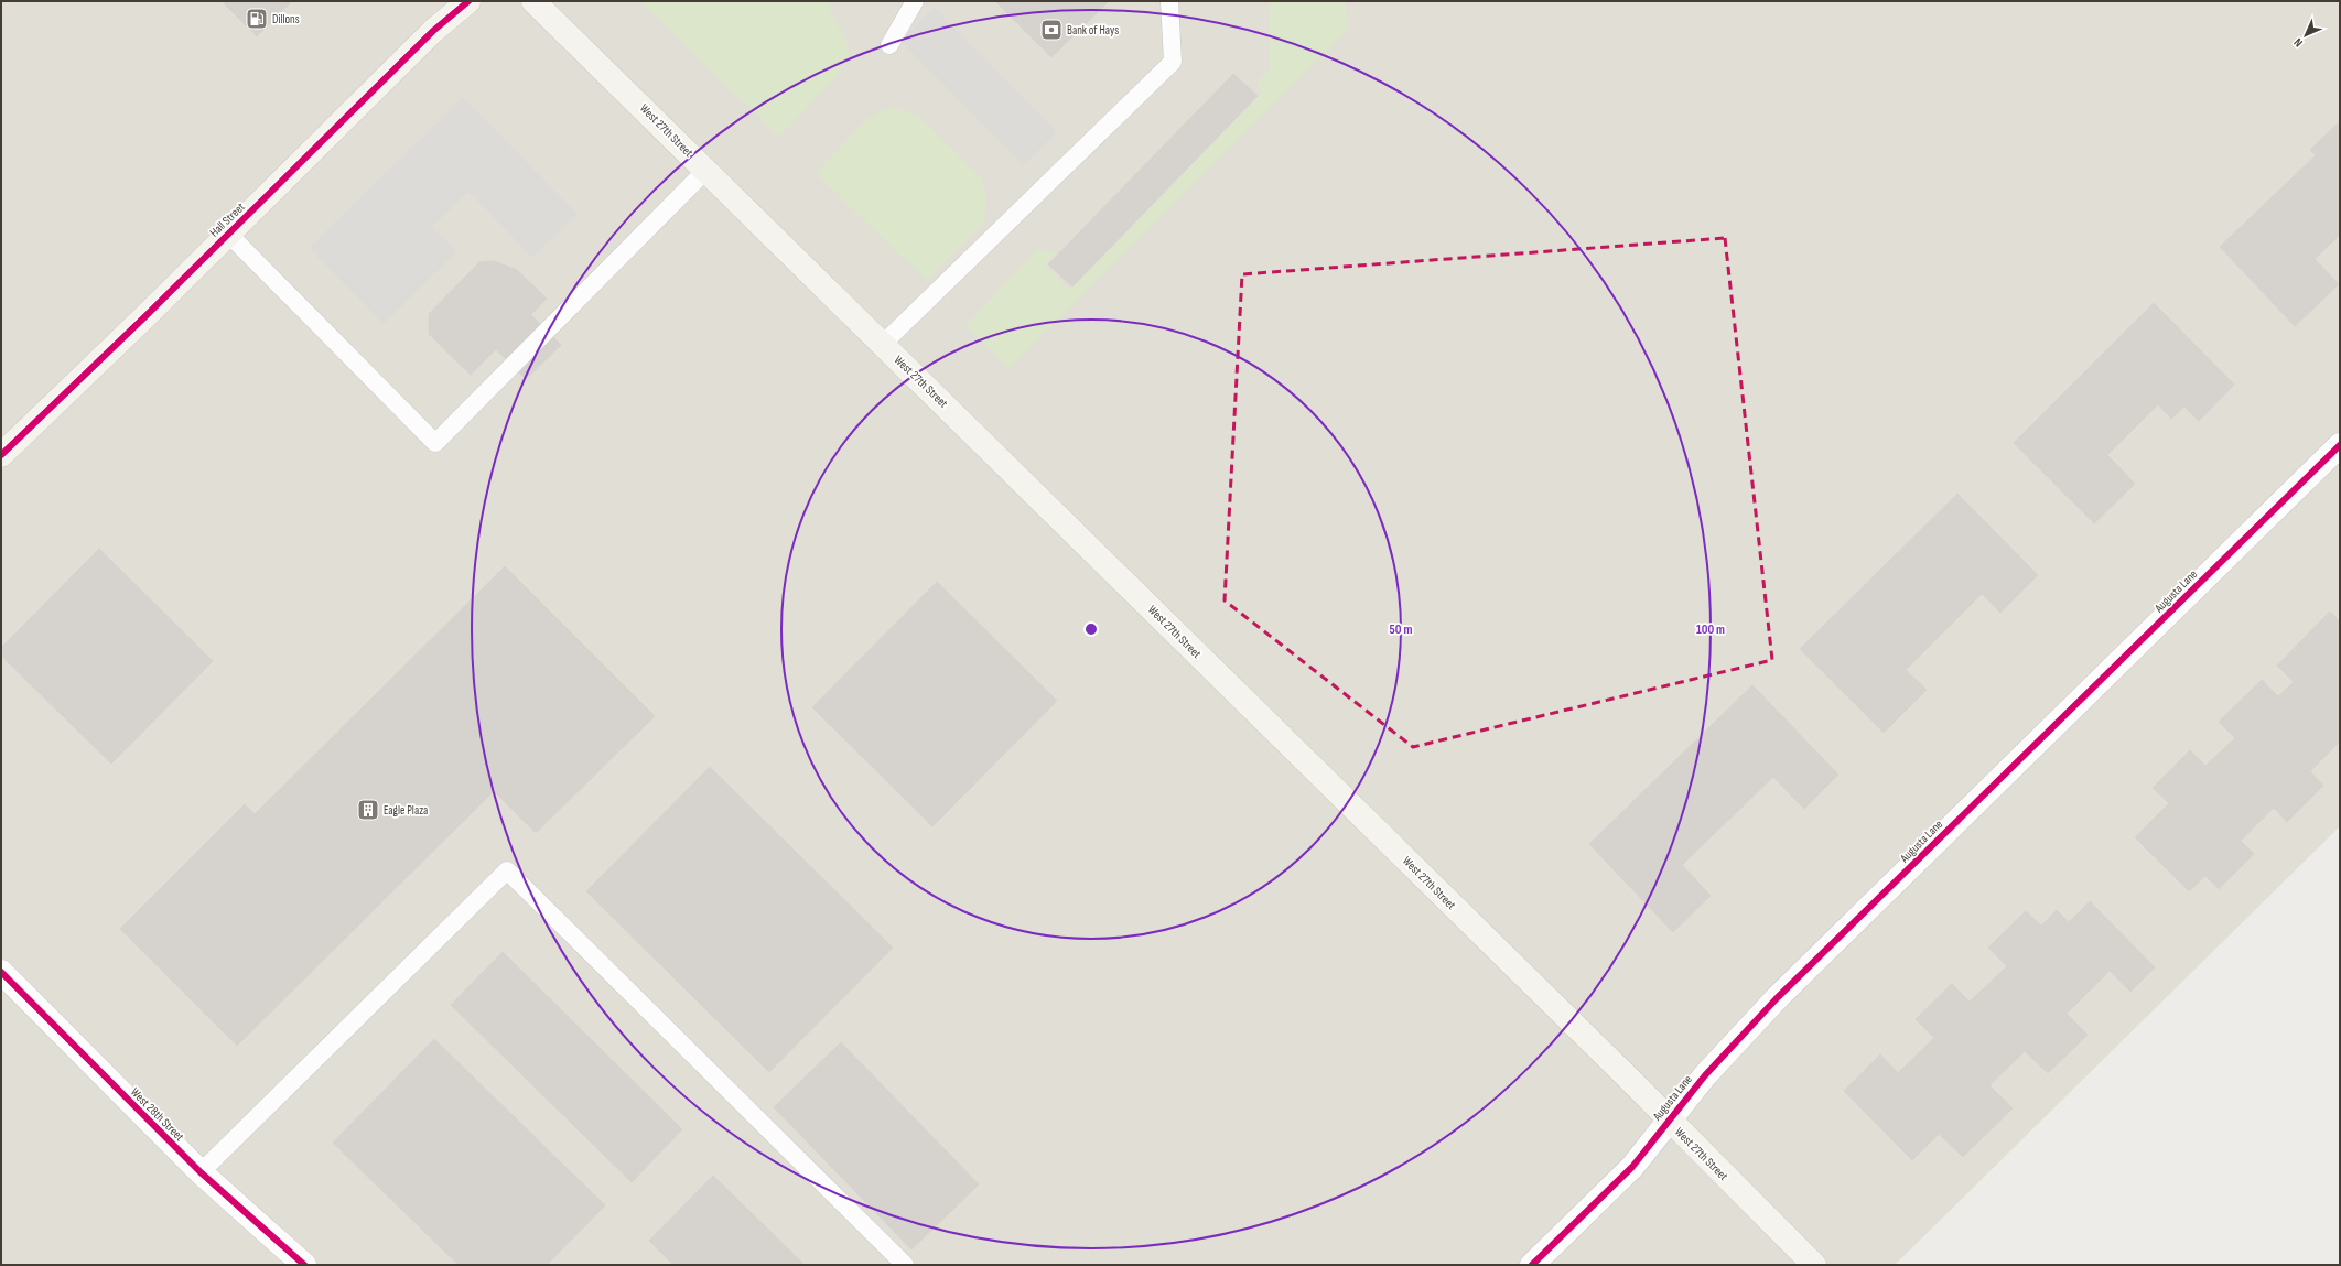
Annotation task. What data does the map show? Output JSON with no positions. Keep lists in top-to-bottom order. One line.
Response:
{"streets":{"main road":["West 27th Street","Hall Street"],"street":["Augusta Lane","West 28th Street"]},"crossings":[["West 27th Street","Augusta Lane"]],"places":{"fuel station":["Dillons"],"bank":["Bank of Hays"],"building":["Eagle Plaza"]},"north":"bottom left","rings":["50 m","100 m"]}
